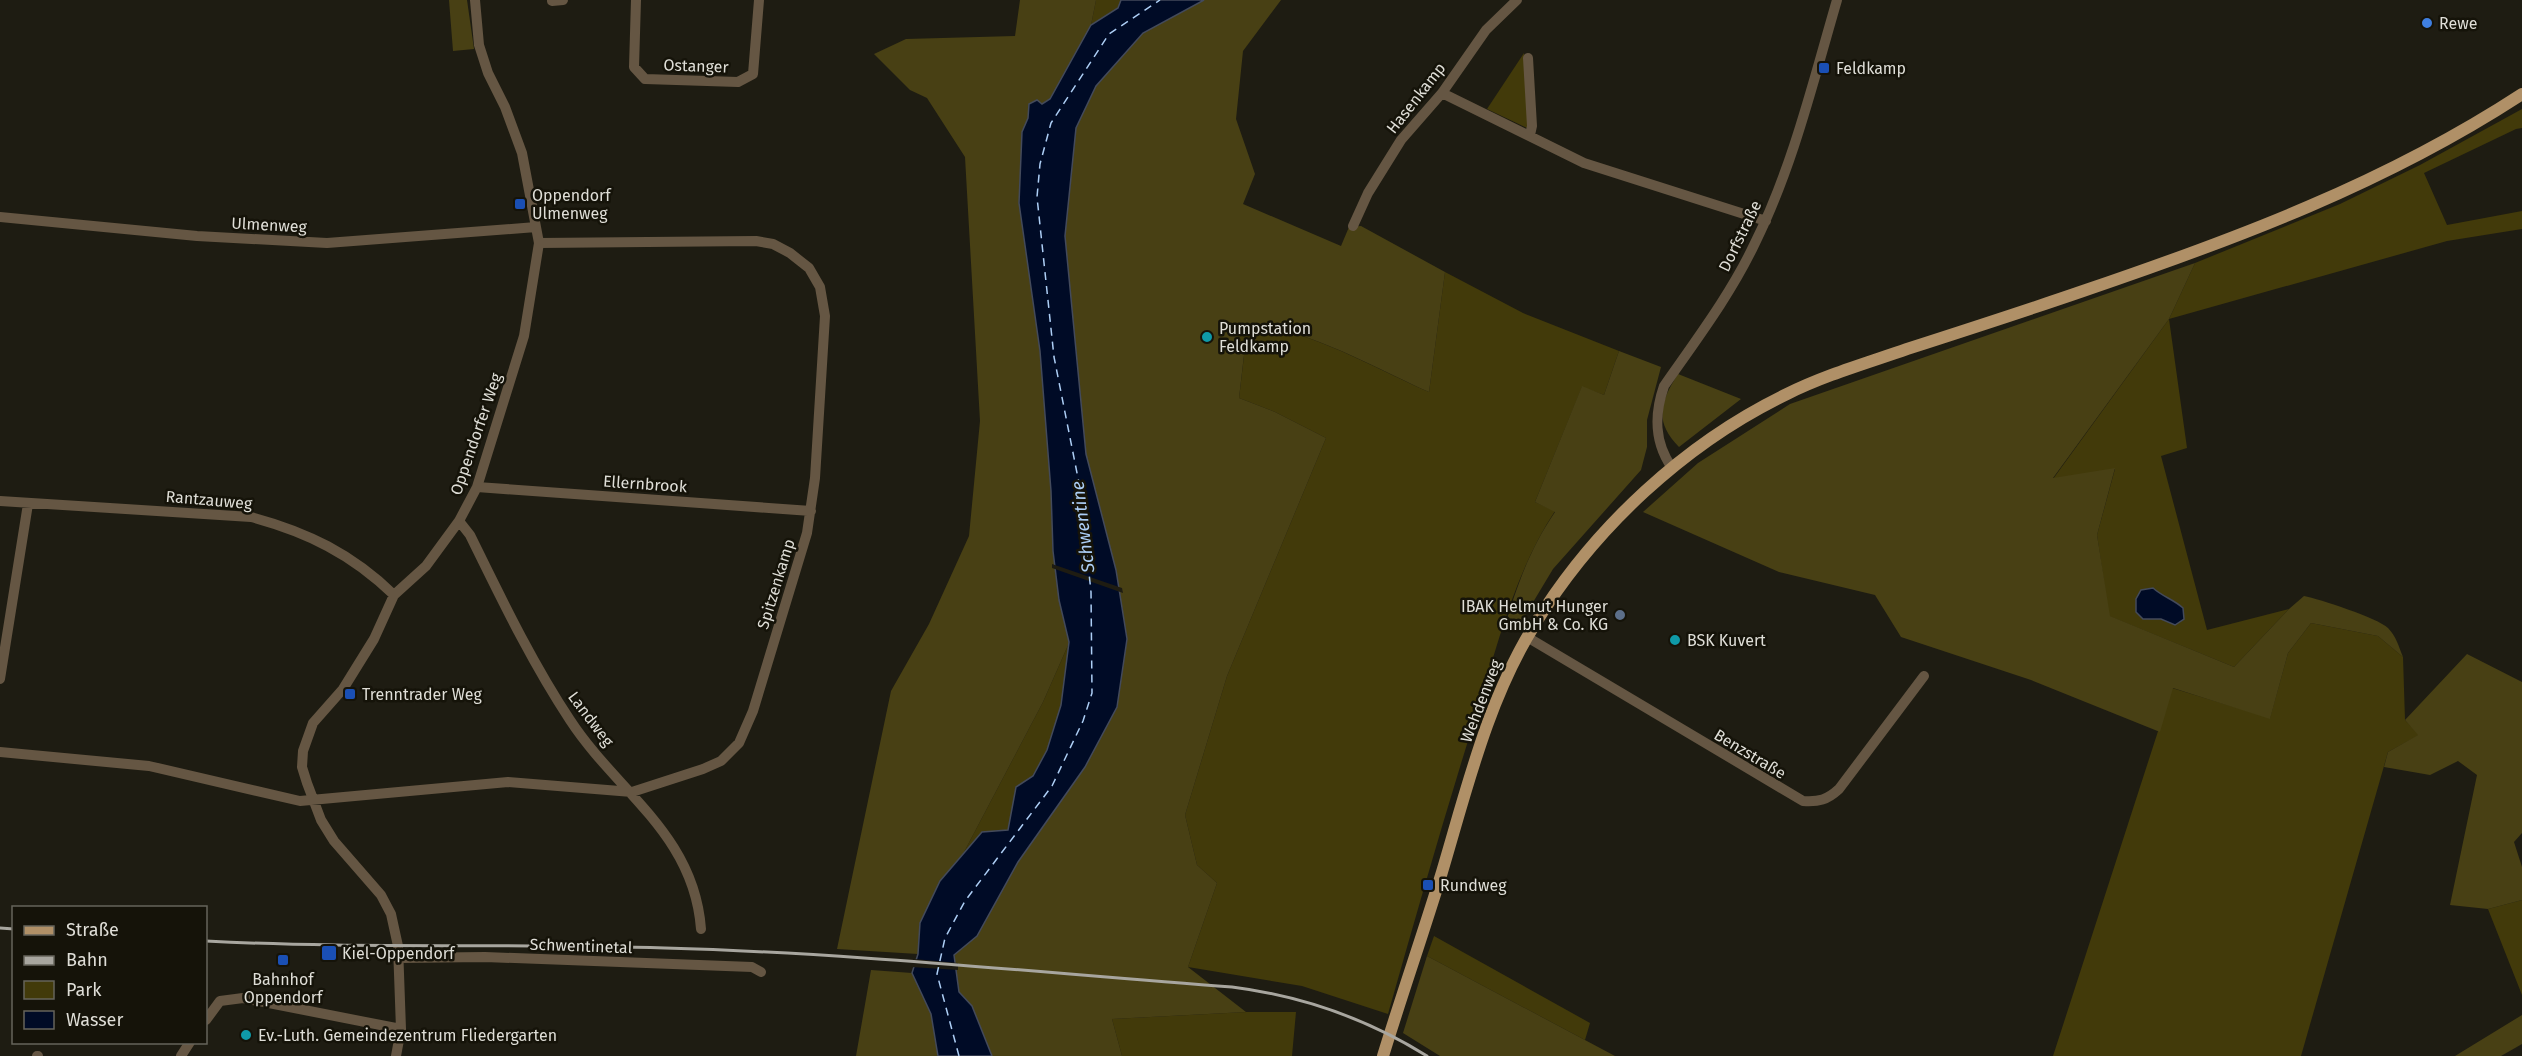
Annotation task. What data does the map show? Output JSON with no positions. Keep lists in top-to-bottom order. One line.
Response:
{"streets":{"main road":["Wehdenweg"],"street":["Ostanger","Hasenkamp","Ulmenweg","Dorfstraße","Oppendorfer Weg","Ellernbrook","Rantzauweg","Spitzenkamp","Landweg","Benzstraße","Schwentinetal"]},"crossings":[["Ulmenweg","Oppendorfer Weg"],["Dorfstraße","Wehdenweg"],["Oppendorfer Weg","Ellernbrook"],["Oppendorfer Weg","Rantzauweg"],["Oppendorfer Weg","Spitzenkamp"],["Oppendorfer Weg","Landweg"],["Oppendorfer Weg","Schwentinetal"],["Ellernbrook","Spitzenkamp"],["Spitzenkamp","Landweg"],["Wehdenweg","Benzstraße"]],"water":["Schwentine"],"places":{"other":["Rewe","Pumpstation Feldkamp","IBAK Helmut Hunger GmbH & Co. KG","BSK Kuvert","Ev.-Luth. Gemeindezentrum Fliedergarten"],"transit":["Feldkamp","Oppendorf Ulmenweg","Trenntrader Weg","Rundweg","Kiel-Oppendorf","Bahnhof Oppendorf"]},"legend":["Straße","Bahn","Park","Wasser"]}
